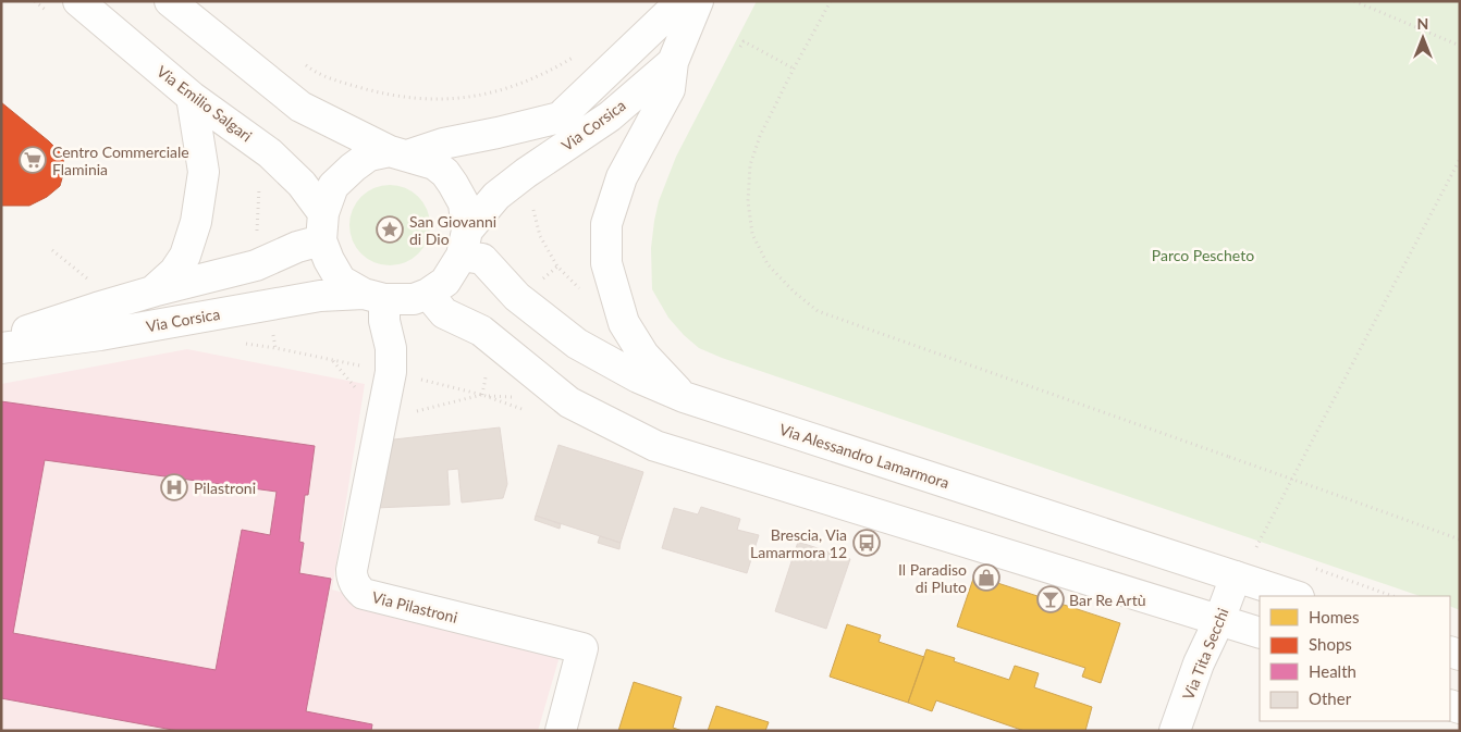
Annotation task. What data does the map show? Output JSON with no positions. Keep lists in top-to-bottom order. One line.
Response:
{"streets":{"main road":["Via Emilio Salgari","Via Corsica","Via Alessandro Lamarmora","Via Pilastroni","Via Tita Secchi"]},"crossings":[["Via Emilio Salgari","Via Corsica"],["Via Emilio Salgari","Via Alessandro Lamarmora"],["Via Emilio Salgari","Via Pilastroni"],["Via Corsica","Via Alessandro Lamarmora"],["Via Corsica","Via Pilastroni"],["Via Alessandro Lamarmora","Via Pilastroni"],["Via Alessandro Lamarmora","Via Tita Secchi"]],"parks":["Parco Pescheto"],"places":{"supermarket":["Centro Commerciale Flaminia"],"place":["San Giovanni di Dio"],"hospital":["Pilastroni"],"bus stop":["Brescia, Via Lamarmora 12"],"shop":["Il Paradiso di Pluto"],"bar":["Bar Re Artù"]},"legend":["Homes","Shops","Health","Other"],"north":"top"}
